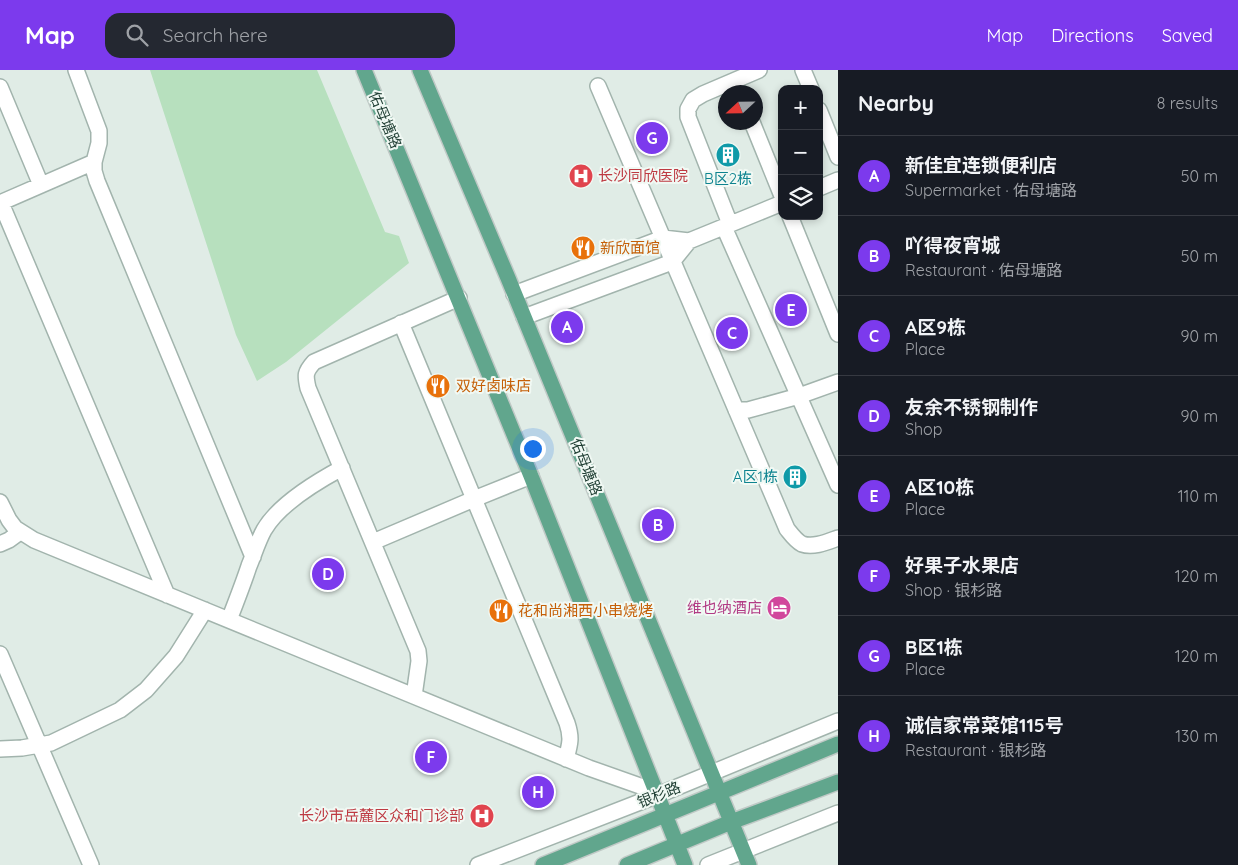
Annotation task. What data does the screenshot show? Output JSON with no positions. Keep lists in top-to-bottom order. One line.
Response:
{"streets":{"main road":["佑母塘路","银杉路"]},"crossings":[["佑母塘路","银杉路"]],"places":{"building":["B区2栋","A区1栋"],"hospital":["长沙同欣医院","长沙市岳麓区众和门诊部"],"restaurant":["新欣面馆","双好卤味店","花和尚湘西小串烧烤"],"hotel":["维也纳酒店"]},"north":"left","page":{"header":"Map","search":"Search here","nav":["Map","Directions","Saved"],"heading":["Nearby","8 results"],"map_buttons":["+","−"],"pins":["G","E","A","C","B","D","F","H"],"list":[{"mark":"A","name":"新佳宜连锁便利店","note":"Supermarket · 佑母塘路","value":"50 m"},{"mark":"B","name":"吖得夜宵城","note":"Restaurant · 佑母塘路","value":"50 m"},{"mark":"C","name":"A区9栋","note":"Place","value":"90 m"},{"mark":"D","name":"友余不锈钢制作","note":"Shop","value":"90 m"},{"mark":"E","name":"A区10栋","note":"Place","value":"110 m"},{"mark":"F","name":"好果子水果店","note":"Shop · 银杉路","value":"120 m"},{"mark":"G","name":"B区1栋","note":"Place","value":"120 m"},{"mark":"H","name":"诚信家常菜馆115号","note":"Restaurant · 银杉路","value":"130 m"}]}}
